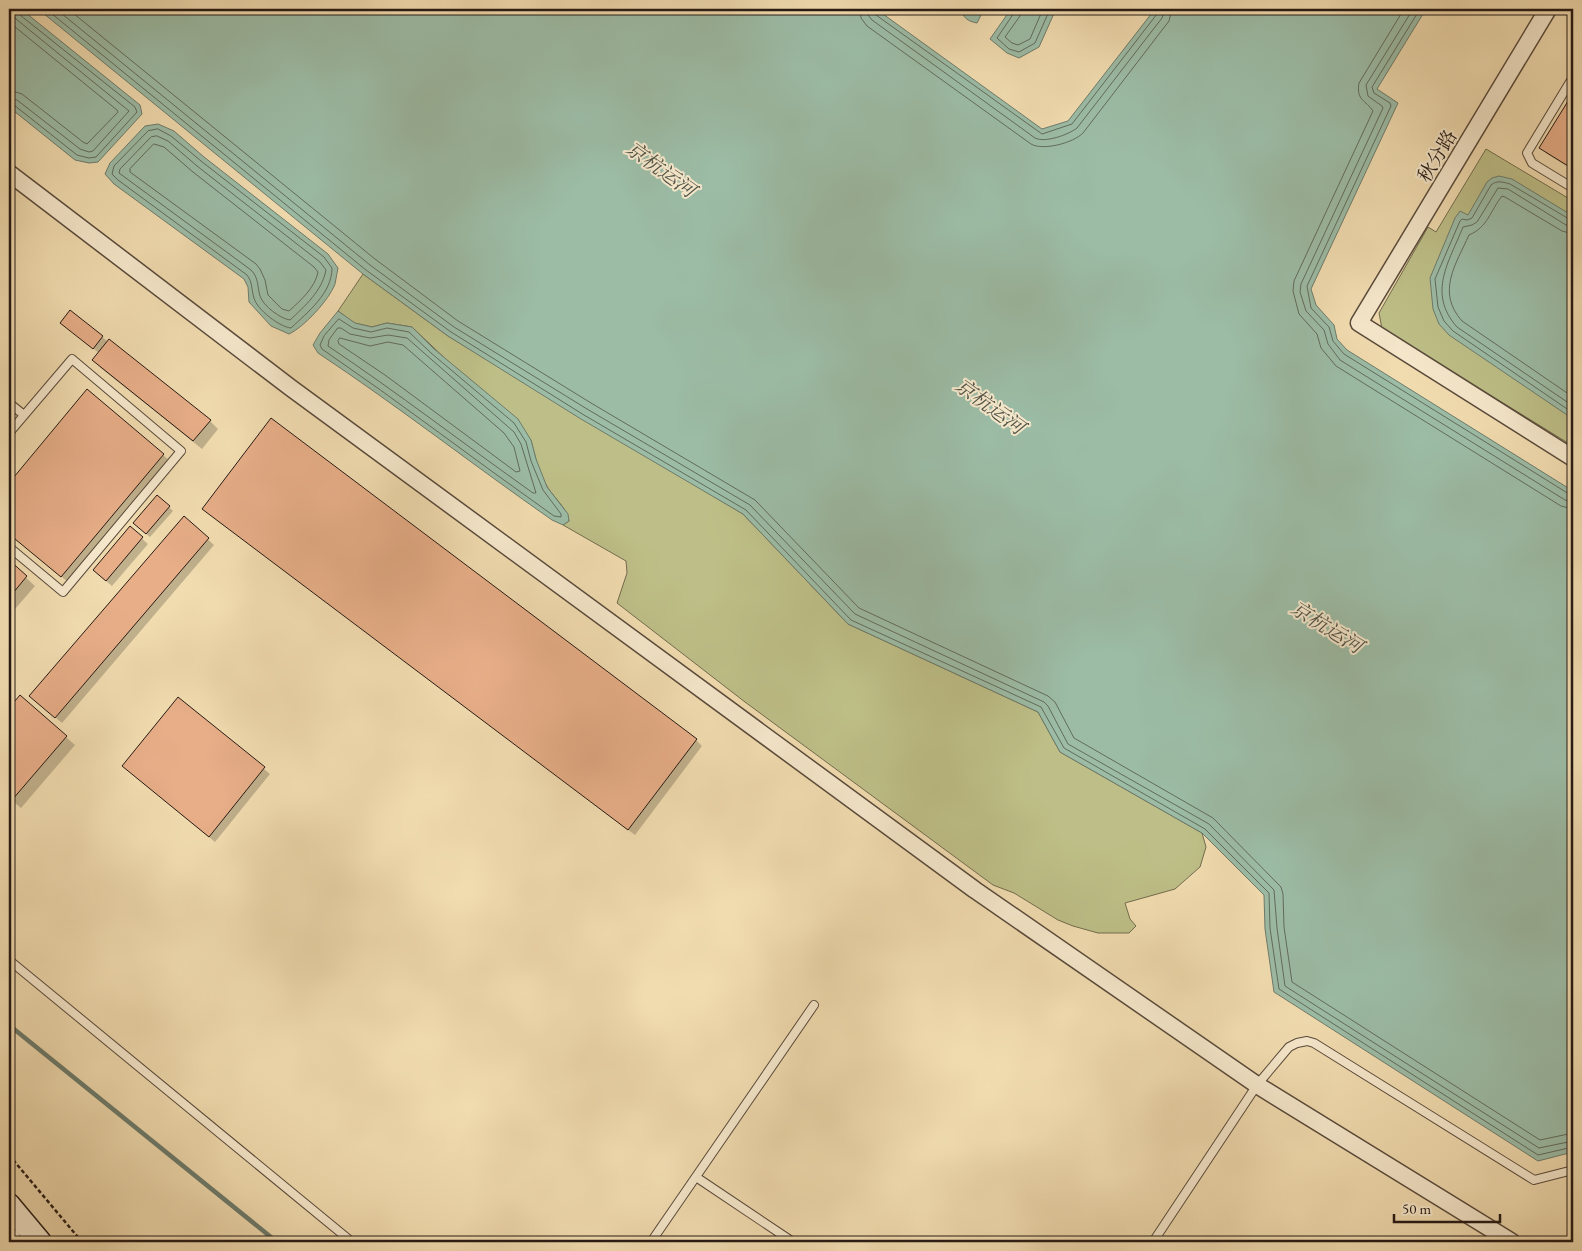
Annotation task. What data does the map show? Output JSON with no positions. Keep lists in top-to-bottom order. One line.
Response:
{"streets":{"street":["秋分路"]},"water":["京杭运河"],"scale_bar":"50 m"}
